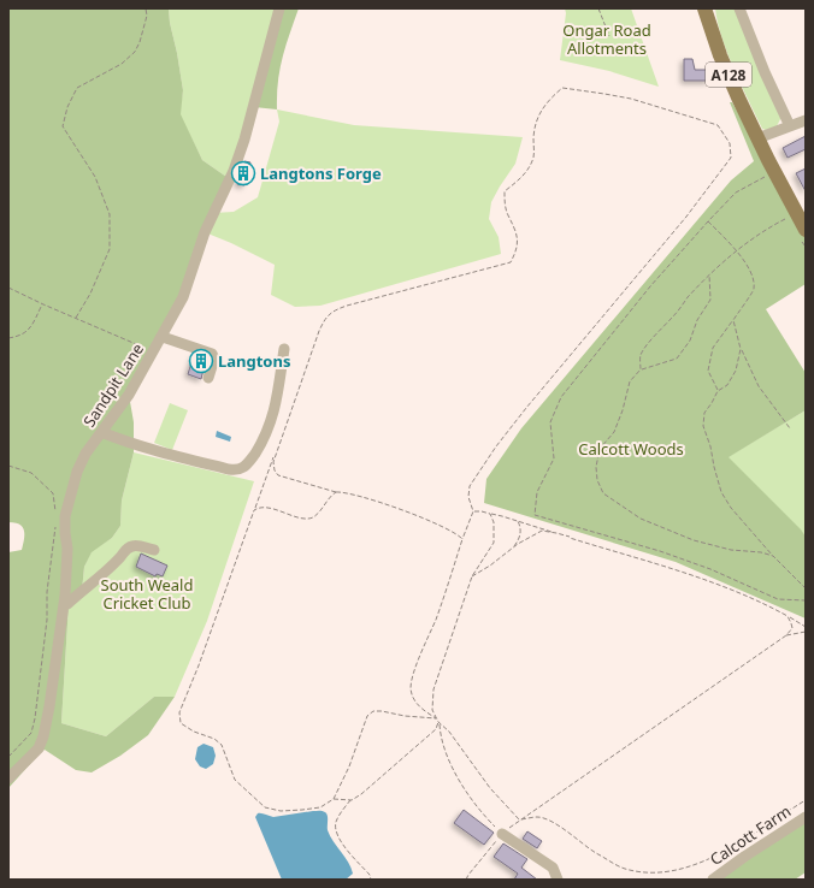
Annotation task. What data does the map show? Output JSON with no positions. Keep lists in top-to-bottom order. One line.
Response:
{"streets":{"main road":["A128"],"street":["Sandpit Lane","Calcott Farm"]},"parks":["Ongar Road Allotments","Calcott Woods","South Weald Cricket Club"],"places":{"building":["Langtons Forge","Langtons"]}}
